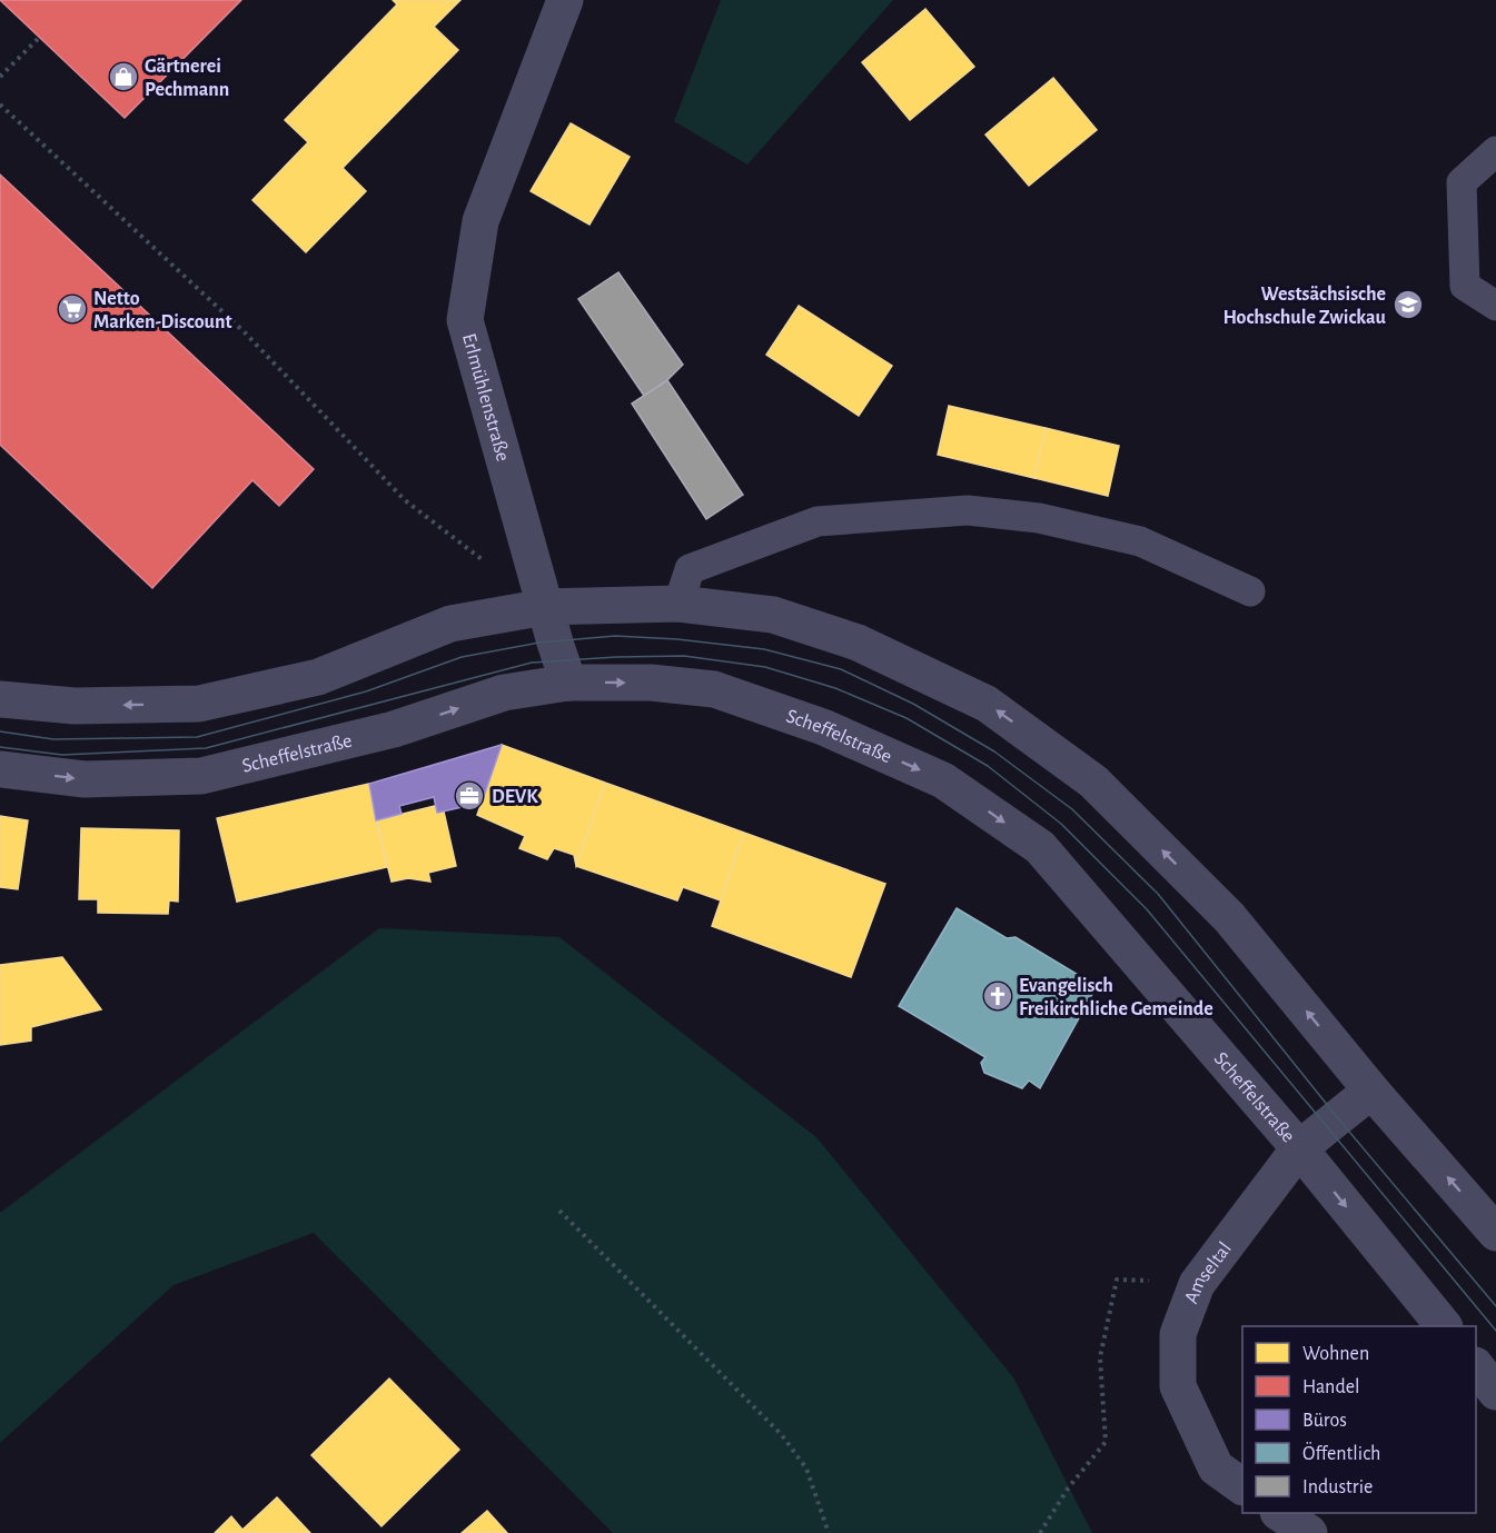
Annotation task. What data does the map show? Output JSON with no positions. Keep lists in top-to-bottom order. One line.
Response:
{"streets":{"street":["Erlmühlenstraße","Scheffelstraße","Amseltal"]},"crossings":[["Erlmühlenstraße","Scheffelstraße"],["Scheffelstraße","Amseltal"]],"places":{"shop":["Gärtnerei Pechmann"],"school or university":["Westsächsische Hochschule Zwickau"],"supermarket":["Netto Marken-Discount"],"office":["DEVK"],"church":["Evangelisch Freikirchliche Gemeinde"]},"legend":["Wohnen","Handel","Büros","Öffentlich","Industrie"]}
